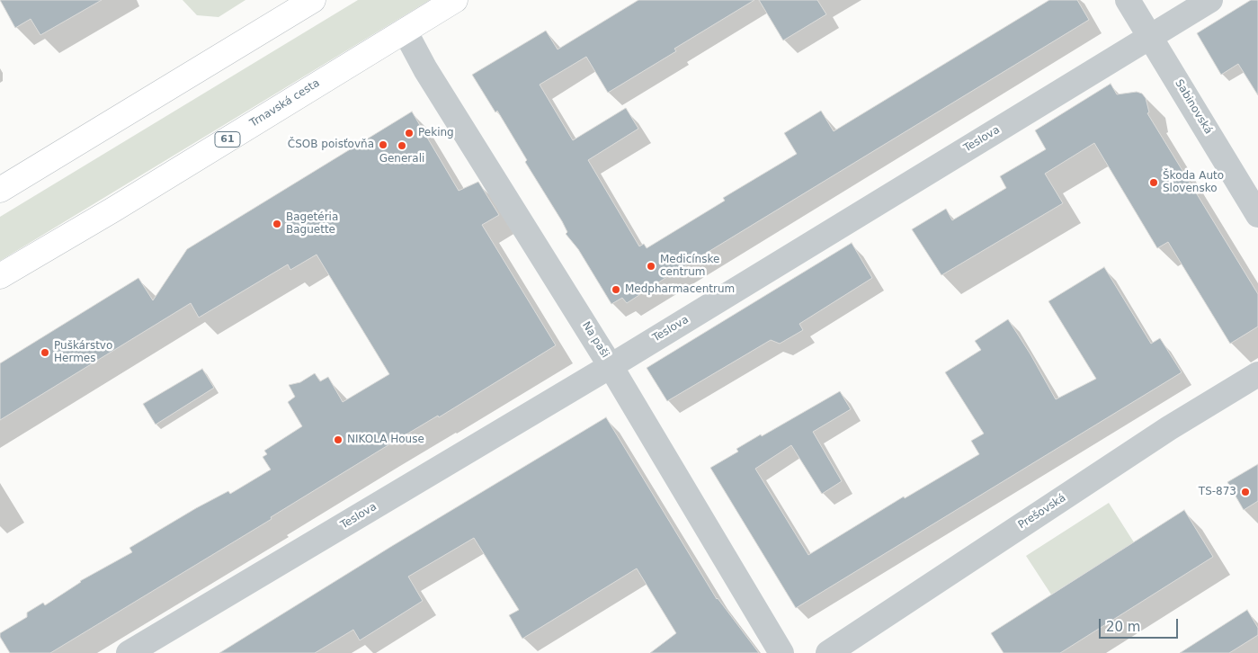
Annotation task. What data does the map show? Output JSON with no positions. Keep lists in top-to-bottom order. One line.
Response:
{"streets":{"main road":["Trnavská cesta","61"],"street":["Sabinovská","Teslova","Na paši","Prešovská"]},"crossings":[["Trnavská cesta","Na paši"],["Sabinovská","Teslova"],["Teslova","Na paši"]],"places":["Peking","ČSOB poisťovňa","Generali","Škoda Auto Slovensko","Bagetéria Baguette","Medicínske centrum","Medpharmacentrum","Puškárstvo Hermes","NIKOLA House","TS-873"],"scale_bar":"20 m"}
